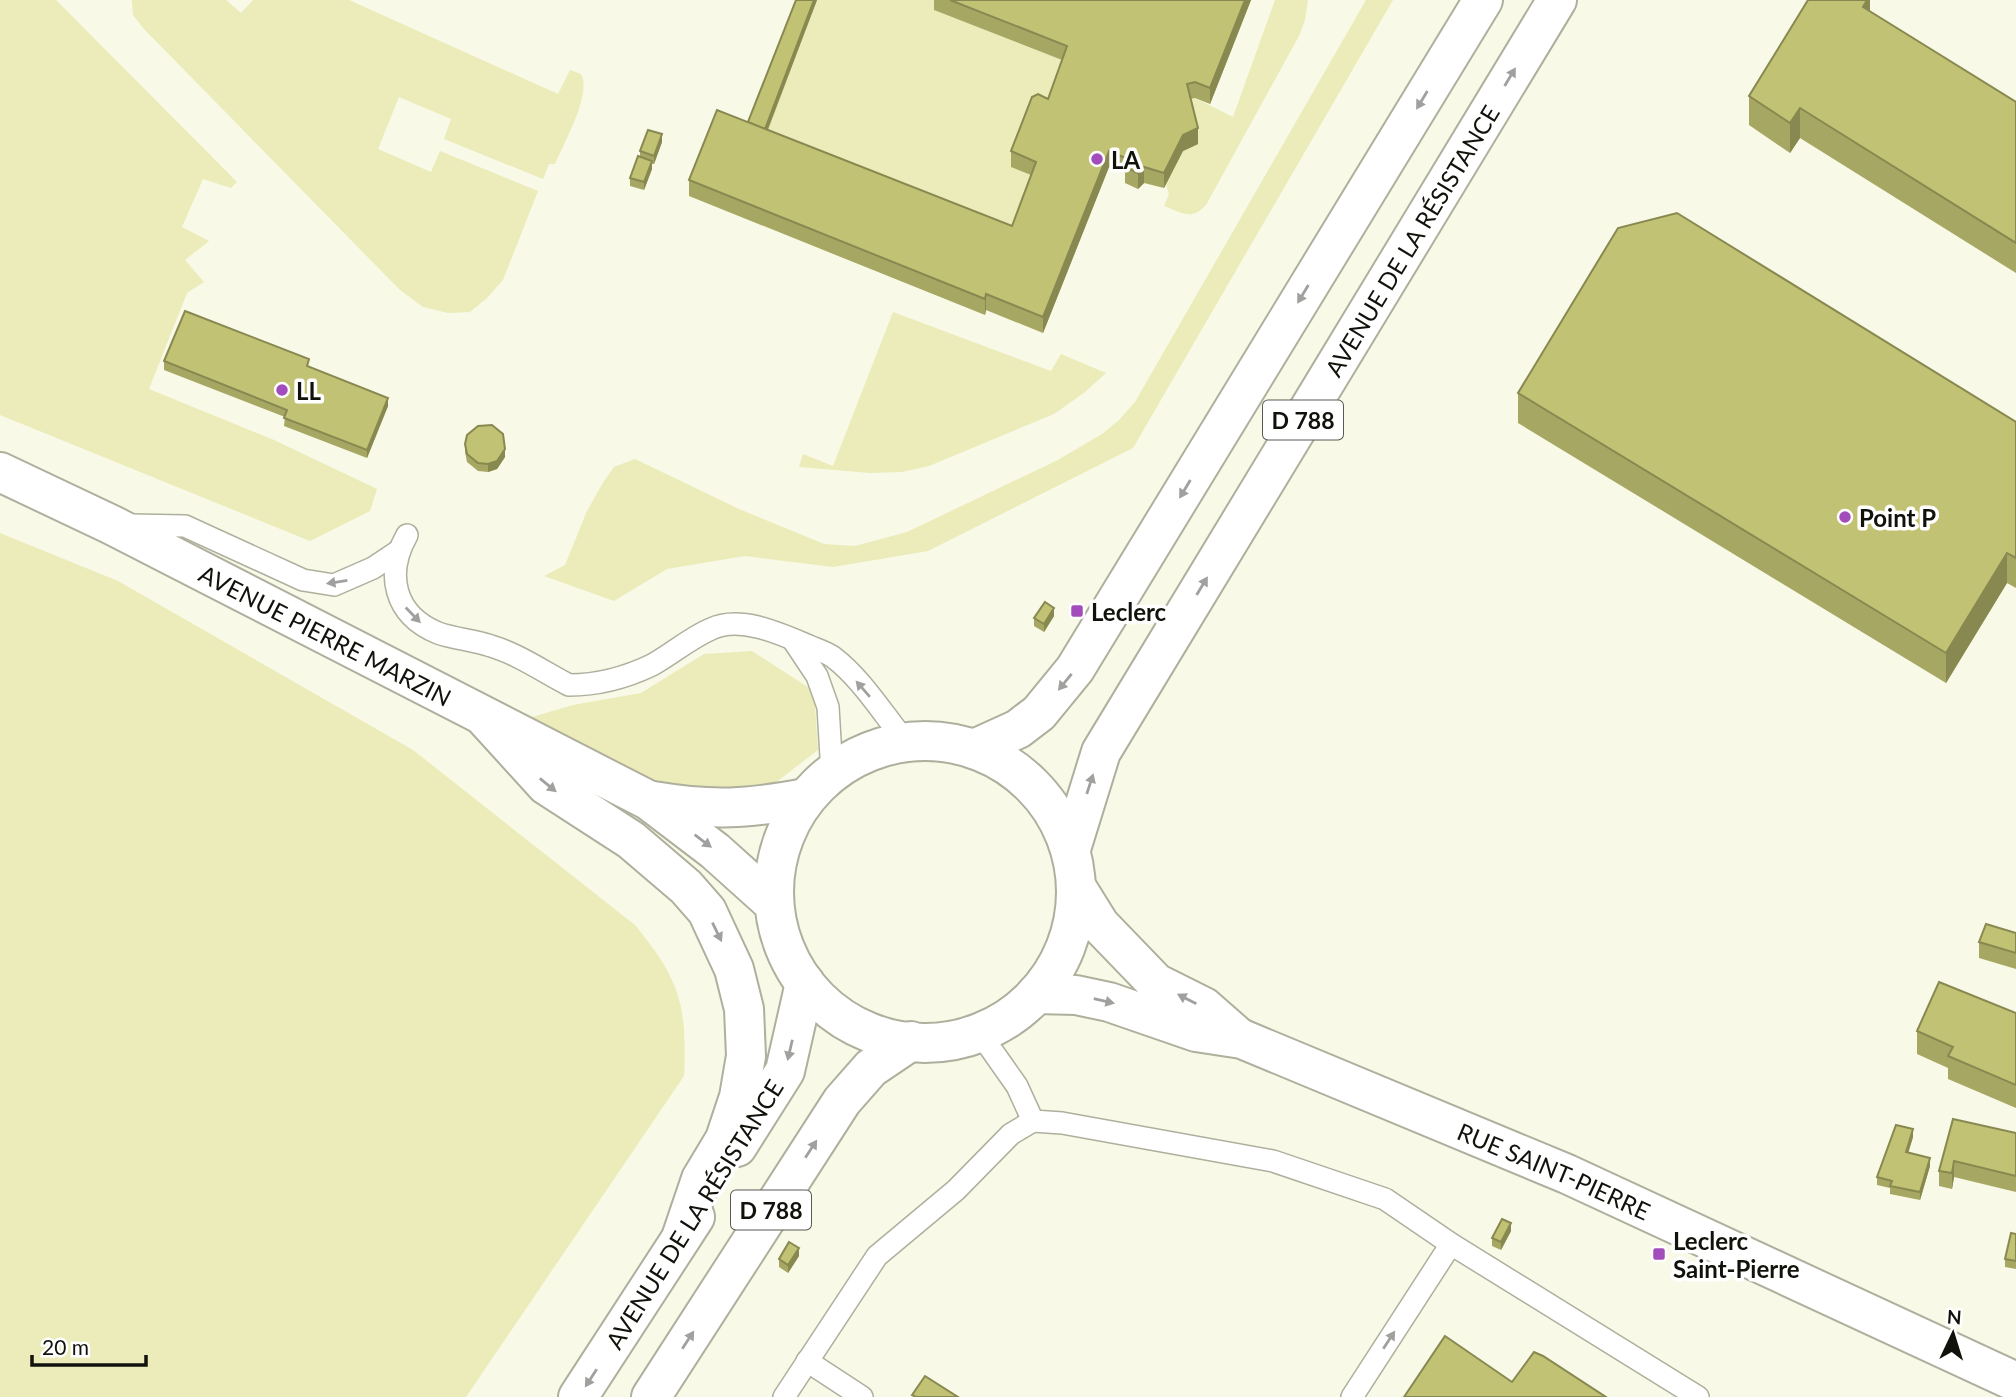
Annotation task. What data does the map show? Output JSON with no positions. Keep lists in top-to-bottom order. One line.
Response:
{"streets":{"main road":["AVENUE DE LA RÉSISTANCE","D 788","AVENUE PIERRE MARZIN","RUE SAINT-PIERRE"]},"places":{"other":["LA","LL","Point P"],"transit":["Leclerc","Leclerc Saint-Pierre"]},"scale_bar":"20 m","north":"top"}
